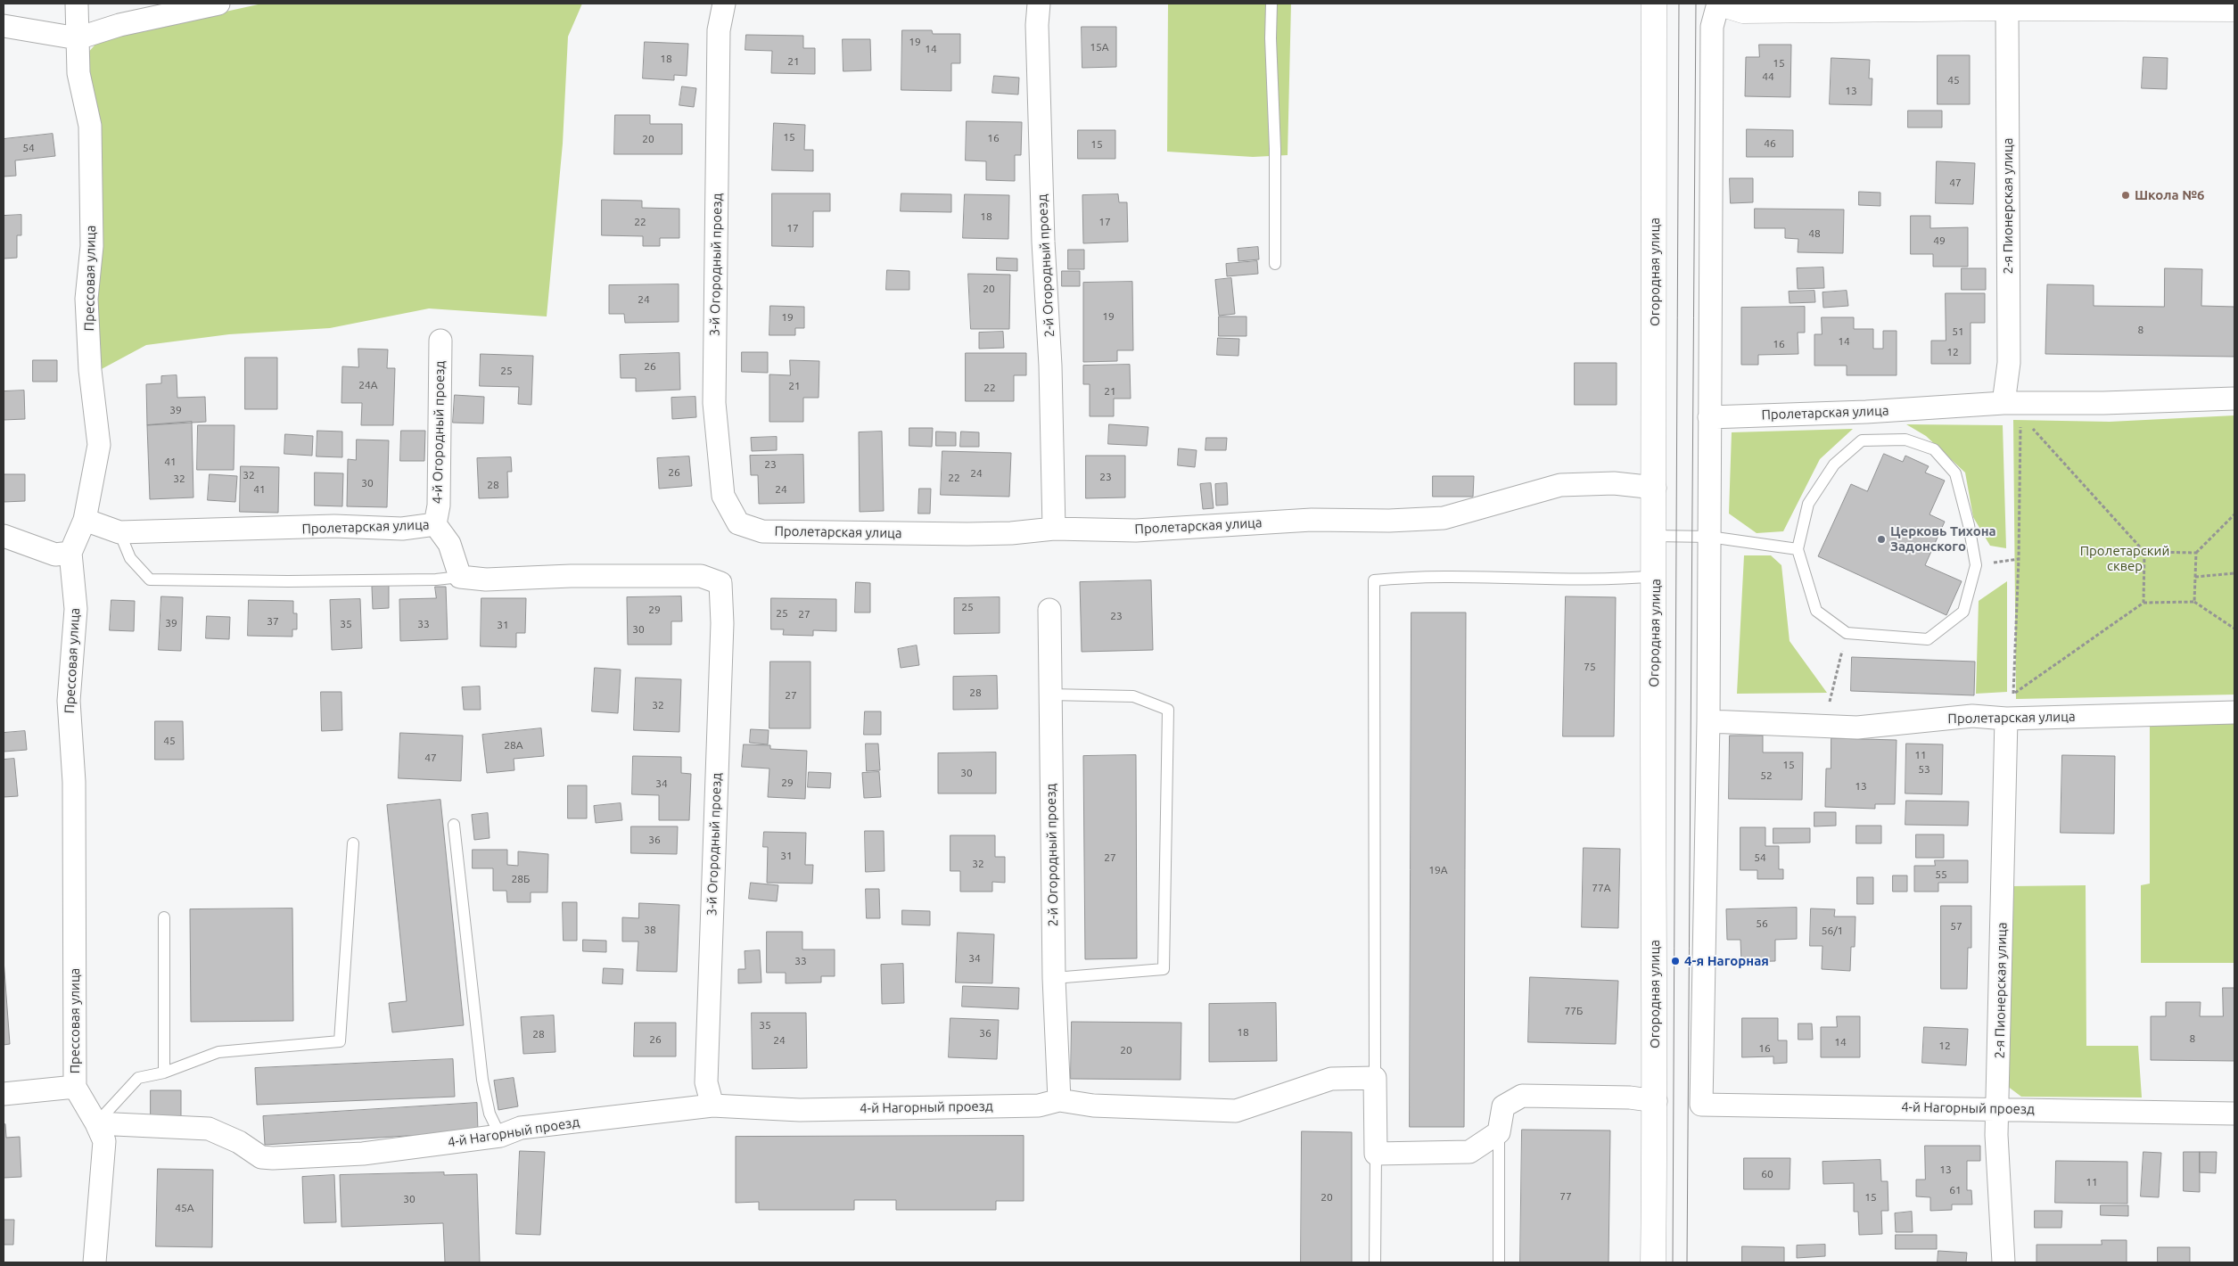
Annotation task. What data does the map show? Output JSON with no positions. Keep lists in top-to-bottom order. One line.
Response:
{"streets":{"street":["2-я Пионерская улица","3-й Огородный проезд","2-й Огородный проезд","Огородная улица","Прессовая улица","Пролетарская улица","4-й Огородный проезд","4-й Нагорный проезд"]},"crossings":[["2-я Пионерская улица","Пролетарская улица"],["2-я Пионерская улица","4-й Нагорный проезд"],["3-й Огородный проезд","Пролетарская улица"],["3-й Огородный проезд","4-й Нагорный проезд"],["2-й Огородный проезд","Пролетарская улица"],["2-й Огородный проезд","4-й Нагорный проезд"],["Огородная улица","Пролетарская улица"],["Прессовая улица","Пролетарская улица"],["Прессовая улица","4-й Нагорный проезд"],["Пролетарская улица","4-й Огородный проезд"],["Пролетарская улица","4-й Нагорный проезд"]],"parks":["Пролетарский сквер"],"places":["Школа №6","Церковь Тихона Задонского","4-я Нагорная"],"house_numbers":["19","15А","14","18","21","15","44","45","13","15","16","20","46","15","54","47","18","22","17","17","48","49","20","24","19","19","8","51","14","16","12","26","25","24А","21","22","21","39","41","23","26","24","32","23","22","32","30","28","41","24","25","29","25","27","23","37","39","35","33","31","30","75","28","27","32","45","28А","11","47","15","53","30","52","29","34","13","36","31","27","54","32","19А","55","28Б","77А","56","57","38","56/1","34","33","77Б","35","18","36","28","8","26","24","14","12","16","20","13","60","11","61","77","20","15","30","45А"]}
